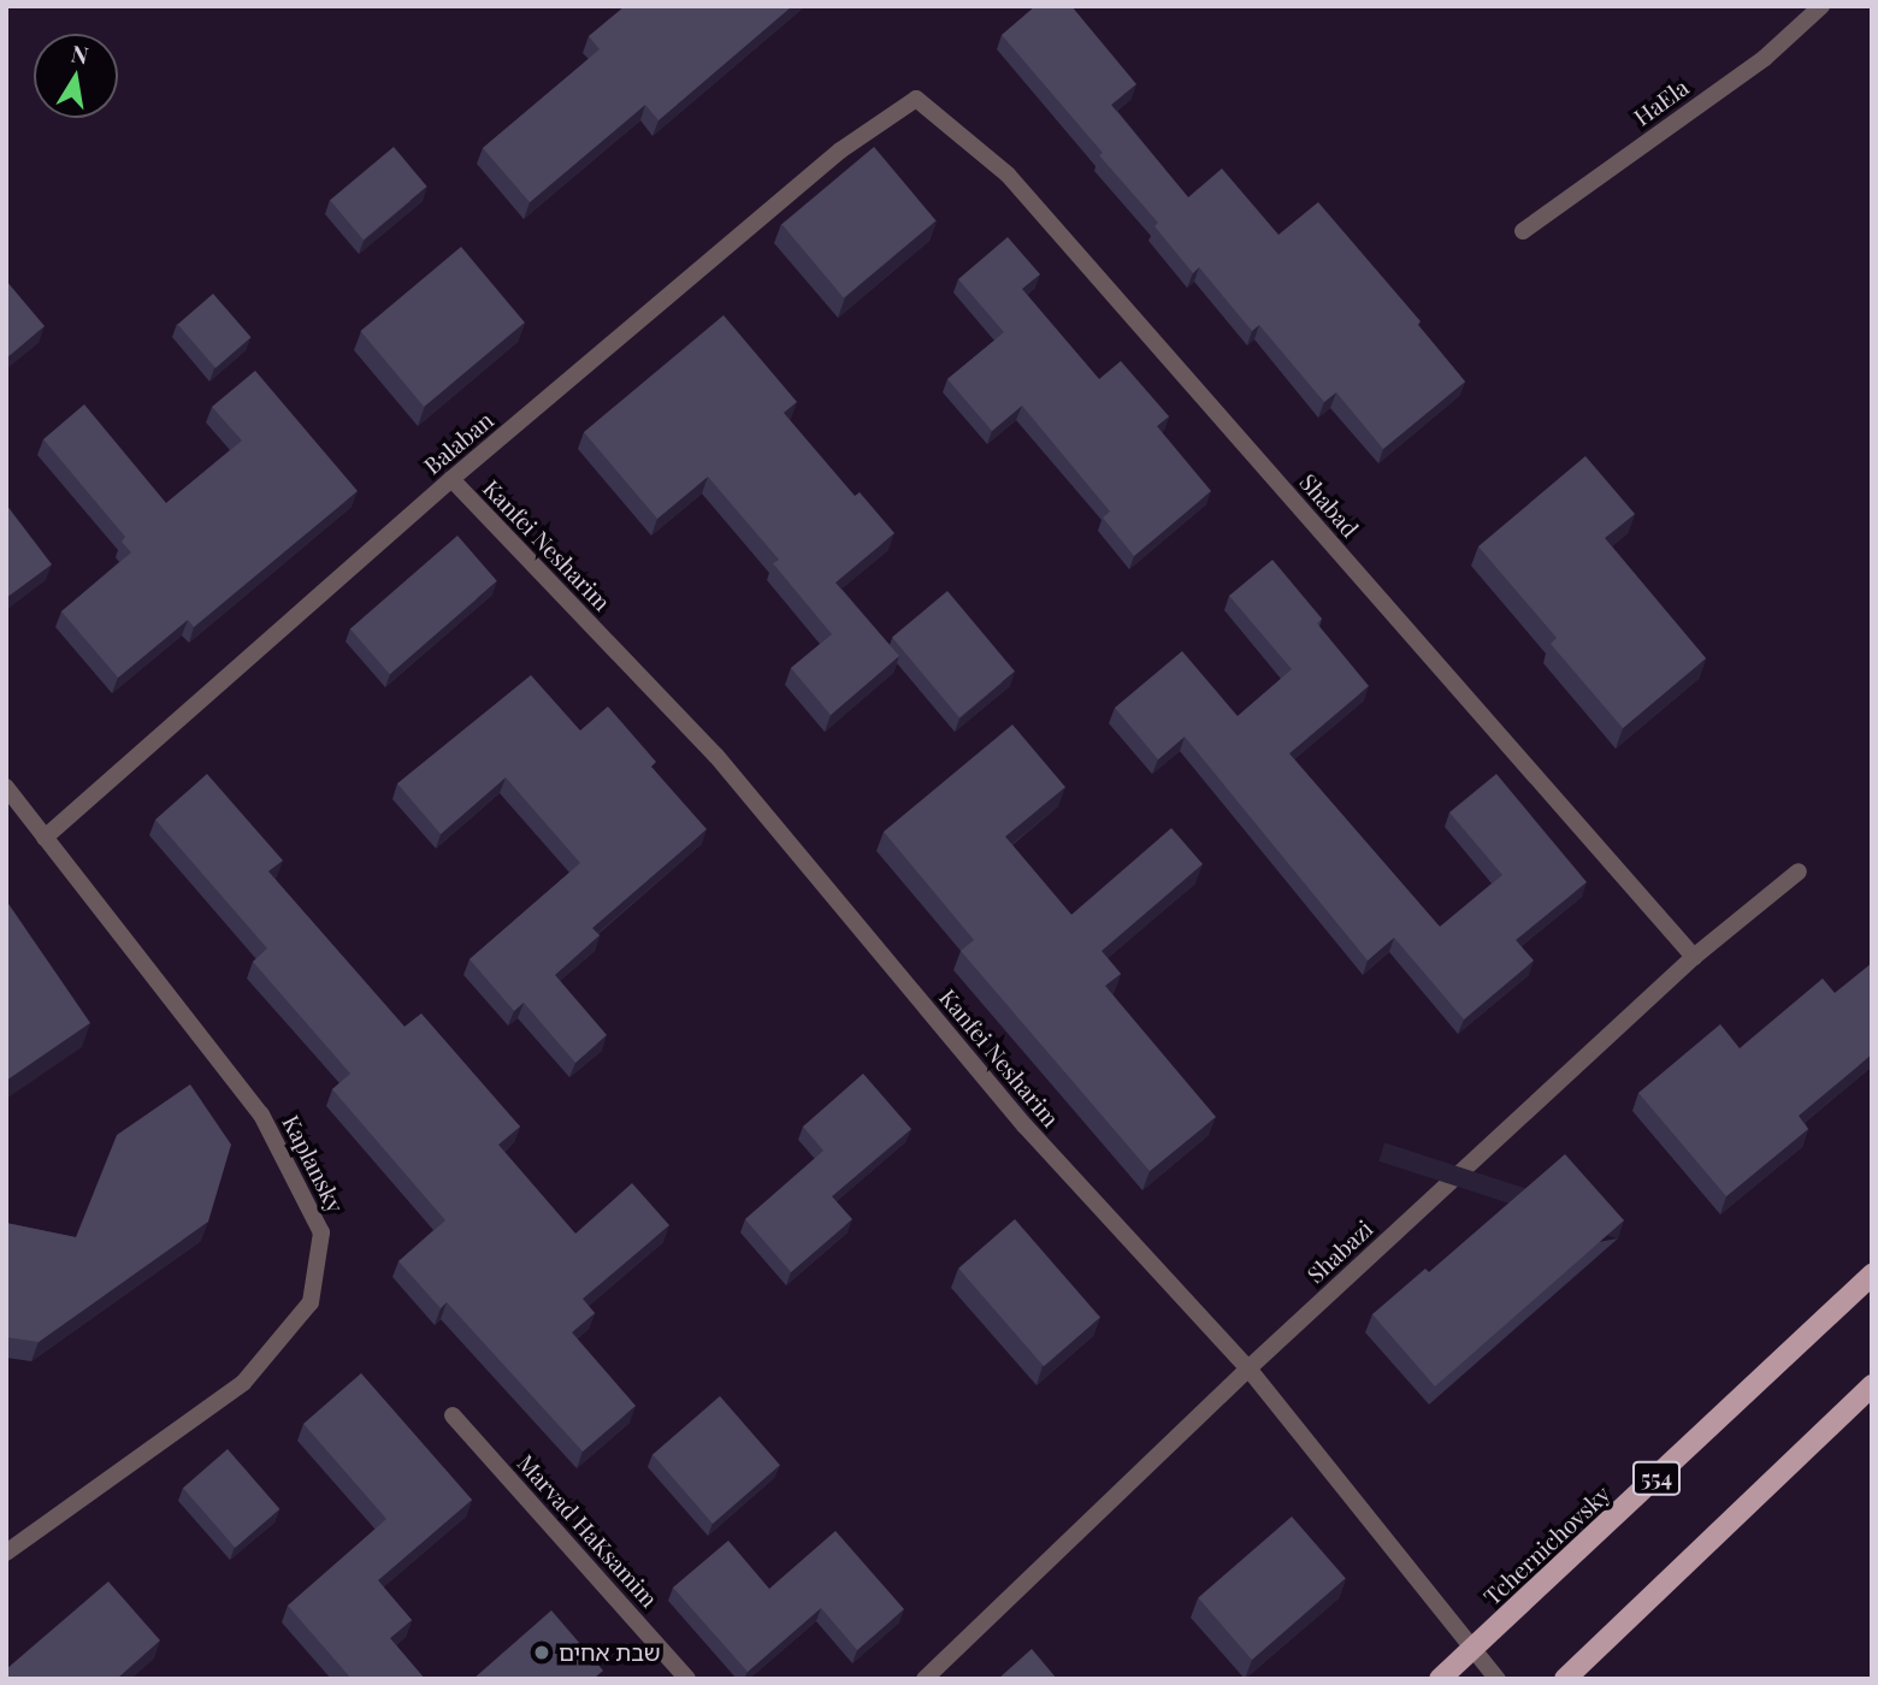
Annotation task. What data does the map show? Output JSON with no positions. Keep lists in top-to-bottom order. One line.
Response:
{"streets":{"main road":["554","Tchernichovsky"],"street":["HaEla","Balaban","Shabad","Kanfei Nesharim","Kaplansky","Shabazi","Marvad HaKsamim"]},"crossings":[["Balaban","Shabad"],["Balaban","Kanfei Nesharim"],["Balaban","Kaplansky"],["Shabad","Shabazi"],["Kanfei Nesharim","Shabazi"],["Kanfei Nesharim","Tchernichovsky"]],"places":["שבת אחים"],"north":"top"}
